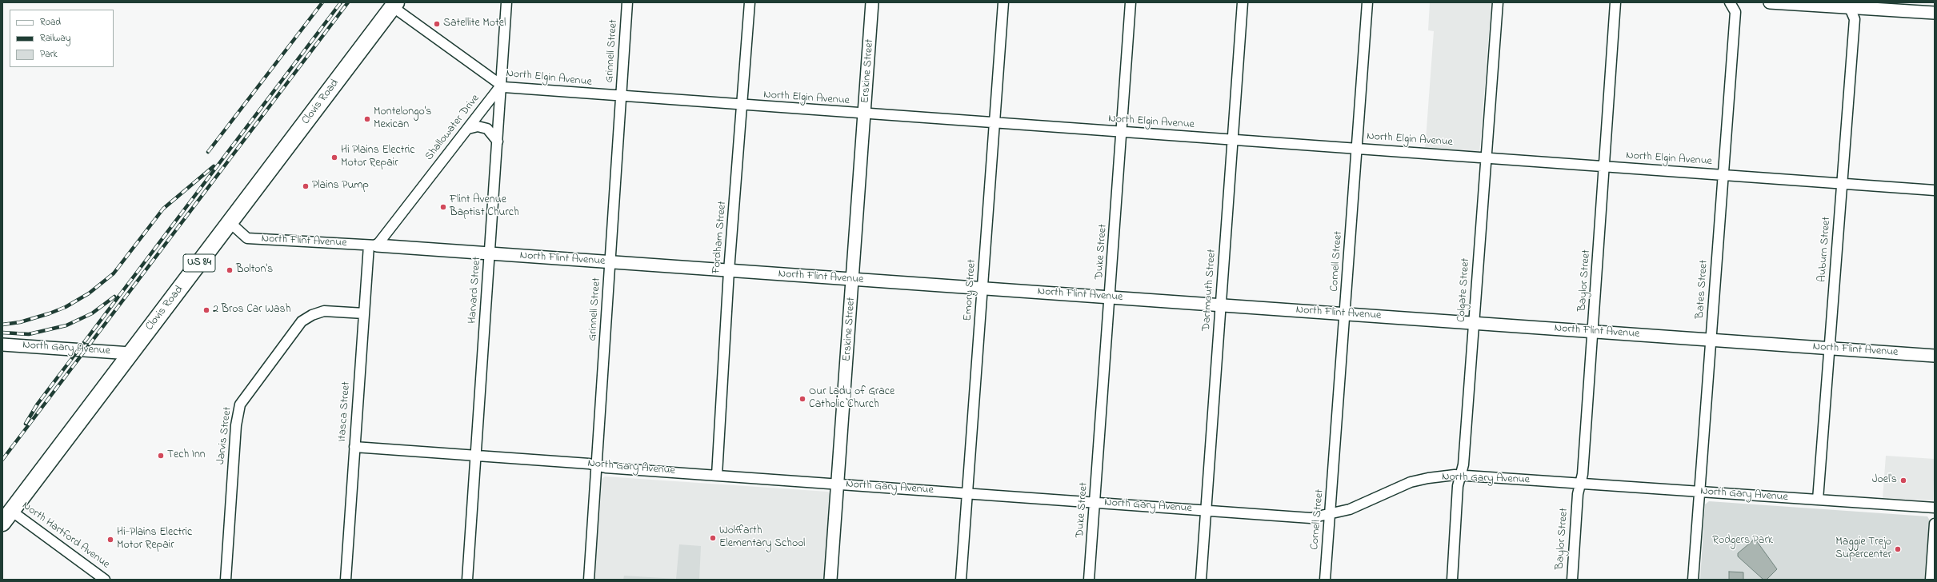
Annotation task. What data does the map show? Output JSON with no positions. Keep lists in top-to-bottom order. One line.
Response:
{"streets":{"highway":["Clovis Road","US 84"],"street":["Grinnell Street","Erskine Street","North Elgin Avenue","Shallowater Drive","Fordham Street","North Flint Avenue","Auburn Street","Duke Street","Cornell Street","Baylor Street","Bates Street","Harvard Street","Emory Street","Dartmouth Street","Colgate Street","North Gary Avenue","Itasca Street","Jarvis Street","North Hartford Avenue"]},"crossings":[["Grinnell Street","North Elgin Avenue"],["Grinnell Street","North Flint Avenue"],["Grinnell Street","North Gary Avenue"],["Erskine Street","North Elgin Avenue"],["Erskine Street","North Flint Avenue"],["Erskine Street","North Gary Avenue"],["North Elgin Avenue","Clovis Road"],["North Elgin Avenue","Shallowater Drive"],["North Elgin Avenue","Fordham Street"],["North Elgin Avenue","Auburn Street"],["North Elgin Avenue","Duke Street"],["North Elgin Avenue","Cornell Street"],["North Elgin Avenue","Baylor Street"],["North Elgin Avenue","Bates Street"],["North Elgin Avenue","Harvard Street"],["North Elgin Avenue","Emory Street"],["North Elgin Avenue","Dartmouth Street"],["North Elgin Avenue","Colgate Street"],["Clovis Road","North Flint Avenue"],["Clovis Road","North Gary Avenue"],["Clovis Road","North Hartford Avenue"],["Shallowater Drive","North Flint Avenue"],["Shallowater Drive","Harvard Street"],["Shallowater Drive","Itasca Street"],["Fordham Street","North Flint Avenue"],["Fordham Street","North Gary Avenue"],["North Flint Avenue","Auburn Street"],["North Flint Avenue","Duke Street"],["North Flint Avenue","Cornell Street"],["North Flint Avenue","Baylor Street"],["North Flint Avenue","Bates Street"],["North Flint Avenue","Harvard Street"],["North Flint Avenue","Emory Street"],["North Flint Avenue","Dartmouth Street"],["North Flint Avenue","Colgate Street"],["North Flint Avenue","Itasca Street"],["Auburn Street","North Gary Avenue"],["Duke Street","North Gary Avenue"],["Cornell Street","North Gary Avenue"],["Baylor Street","North Gary Avenue"],["Bates Street","North Gary Avenue"],["Harvard Street","North Gary Avenue"],["Emory Street","North Gary Avenue"],["Dartmouth Street","North Gary Avenue"],["Colgate Street","North Gary Avenue"],["North Gary Avenue","Itasca Street"],["Itasca Street","Jarvis Street"]],"parks":["Rodgers Park"],"places":["Satellite Motel","Montelongo's Mexican","Hi Plains Electric Motor Repair","Plains Pump","Flint Avenue Baptist Church","Bolton's","2 Bros Car Wash","Our Lady of Grace Catholic Church","Tech Inn","Joel's","Wolffarth Elementary School","Hi-Plains Electric Motor Repair","Maggie Trejo Supercenter"],"legend":["Road","Railway","Park"]}
